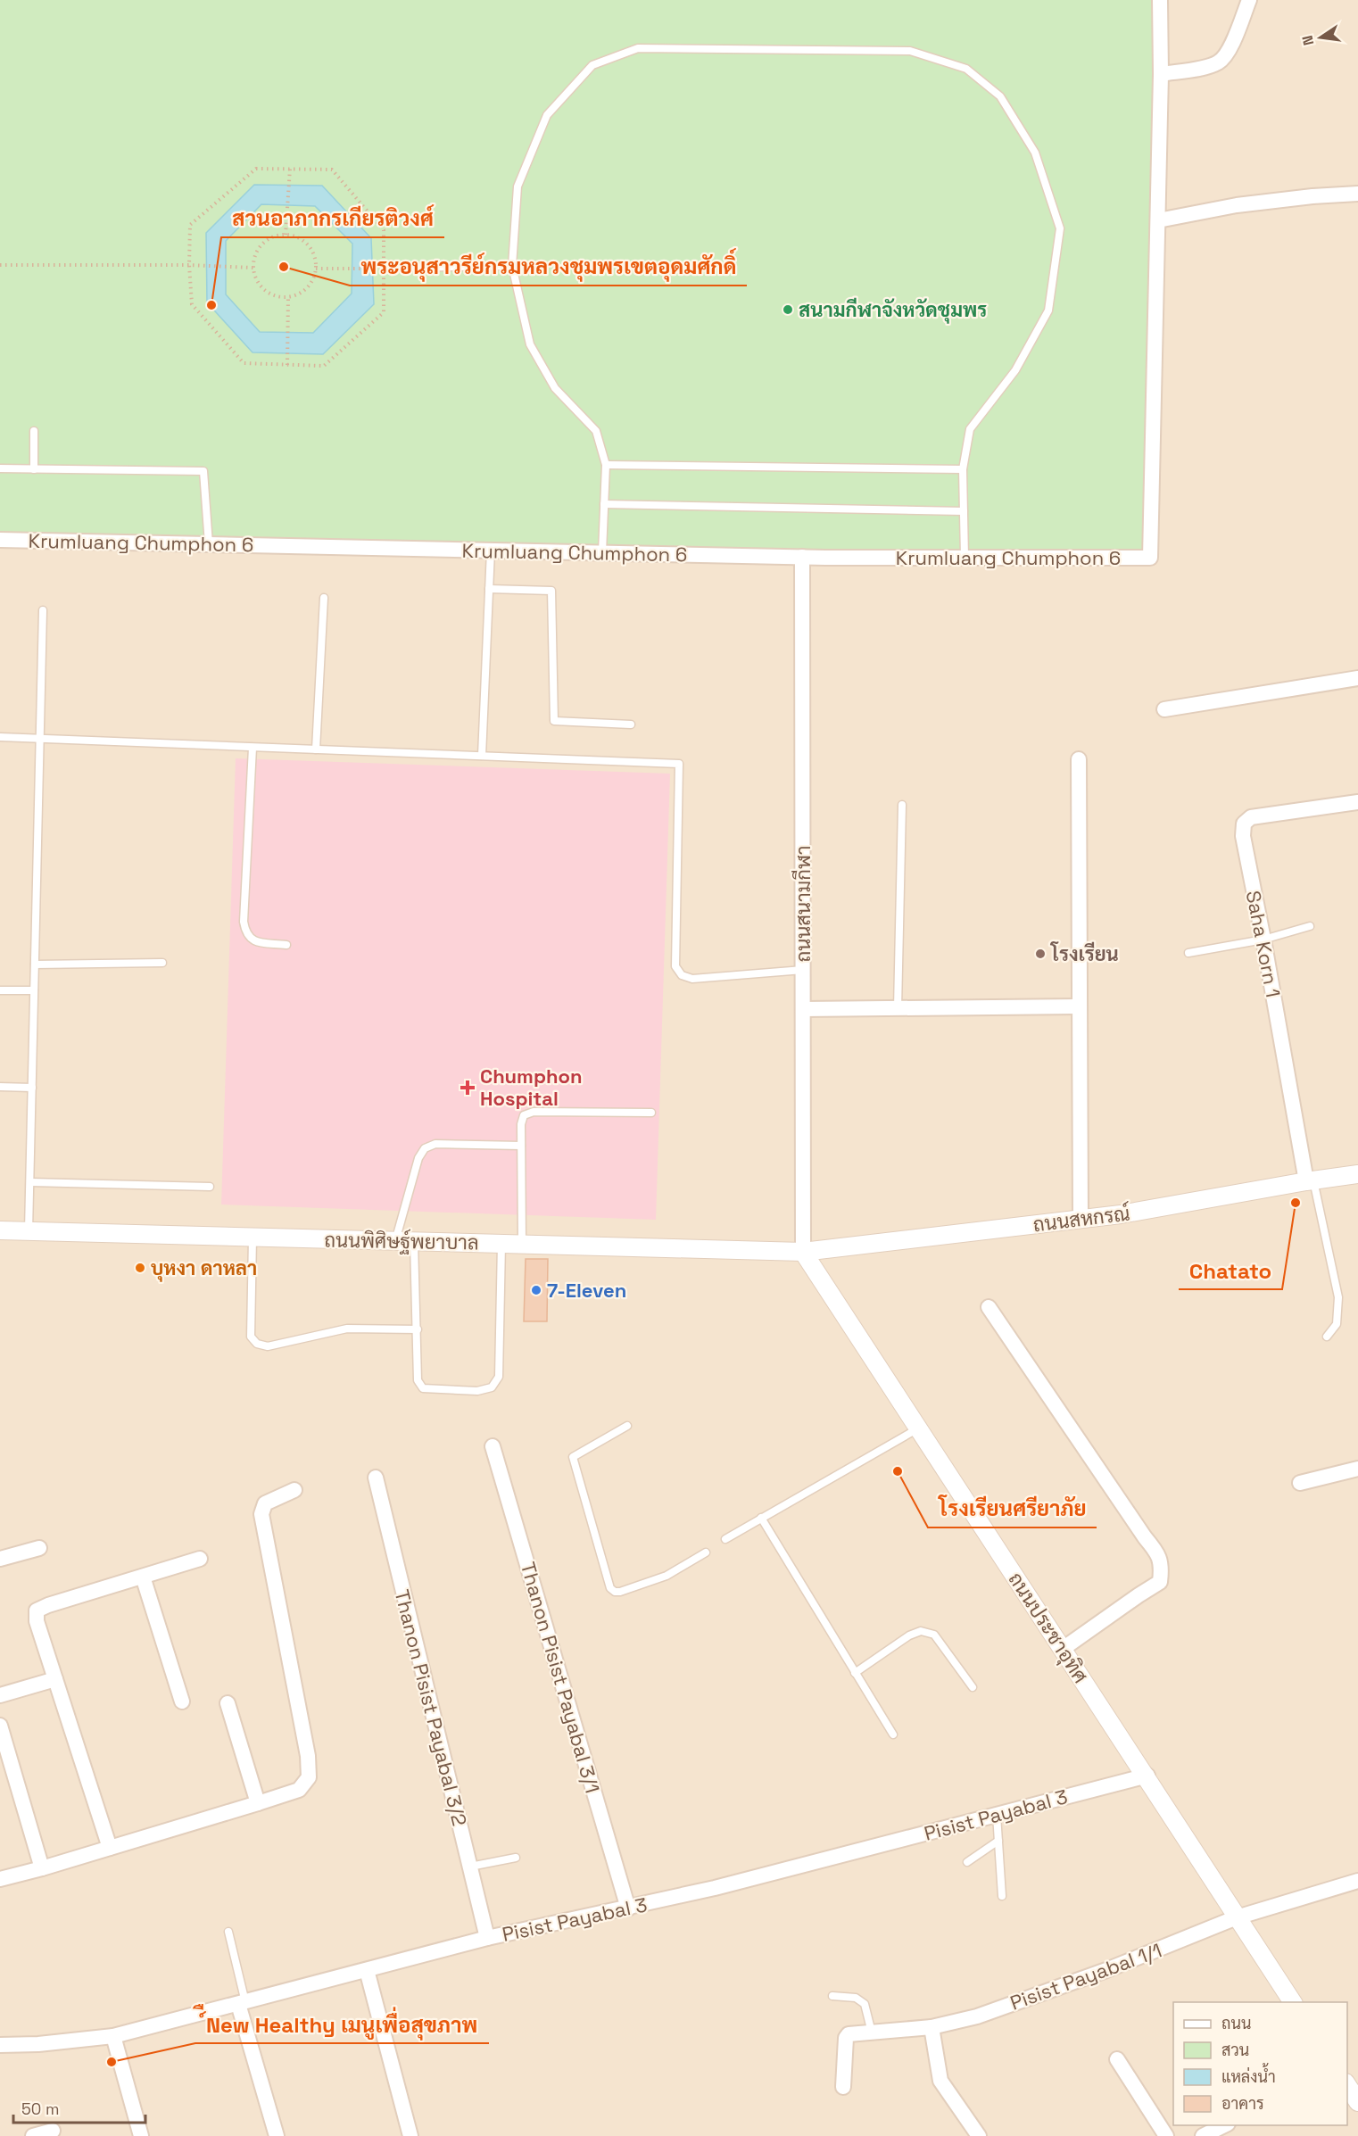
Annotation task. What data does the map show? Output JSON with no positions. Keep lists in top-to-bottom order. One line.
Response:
{"streets":{"street":["Krumluang Chumphon 6","ถนนสนามกีฬา","Saha Korn 1","ถนนสหกรณ์","ถนนพิศิษฐ์พยาบาล","ถนนประชาอุทิศ","Thanon Pisist Payabal 3/1","Thanon Pisist Payabal 3/2","Pisist Payabal 3","Pisist Payabal 1/1"]},"crossings":[["Krumluang Chumphon 6","ถนนสนามกีฬา"],["ถนนสนามกีฬา","ถนนสหกรณ์"],["ถนนสนามกีฬา","ถนนพิศิษฐ์พยาบาล"],["ถนนสนามกีฬา","ถนนประชาอุทิศ"],["Saha Korn 1","ถนนสหกรณ์"],["ถนนสหกรณ์","ถนนพิศิษฐ์พยาบาล"],["ถนนสหกรณ์","ถนนประชาอุทิศ"],["ถนนพิศิษฐ์พยาบาล","ถนนประชาอุทิศ"],["ถนนประชาอุทิศ","Pisist Payabal 3"],["ถนนประชาอุทิศ","Pisist Payabal 1/1"],["Thanon Pisist Payabal 3/1","Pisist Payabal 3"],["Thanon Pisist Payabal 3/2","Pisist Payabal 3"]],"places":{"other":["พระอนุสาวรีย์กรมหลวงชุมพรเขตอุดมศักดิ์","สวนอาภากรเกียรติวงศ์","สนามกีฬาจังหวัดชุมพร","โรงเรียน","Chatato","บุหงา ดาหลา","7-Eleven","โรงเรียนศรียาภัย","์ืNew Healthy เมนูเพื่อสุขภาพ"],"health":["Chumphon Hospital"]},"legend":["ถนน","สวน","แหล่งน้ำ","อาคาร"],"scale_bar":"50 m","north":"left"}
